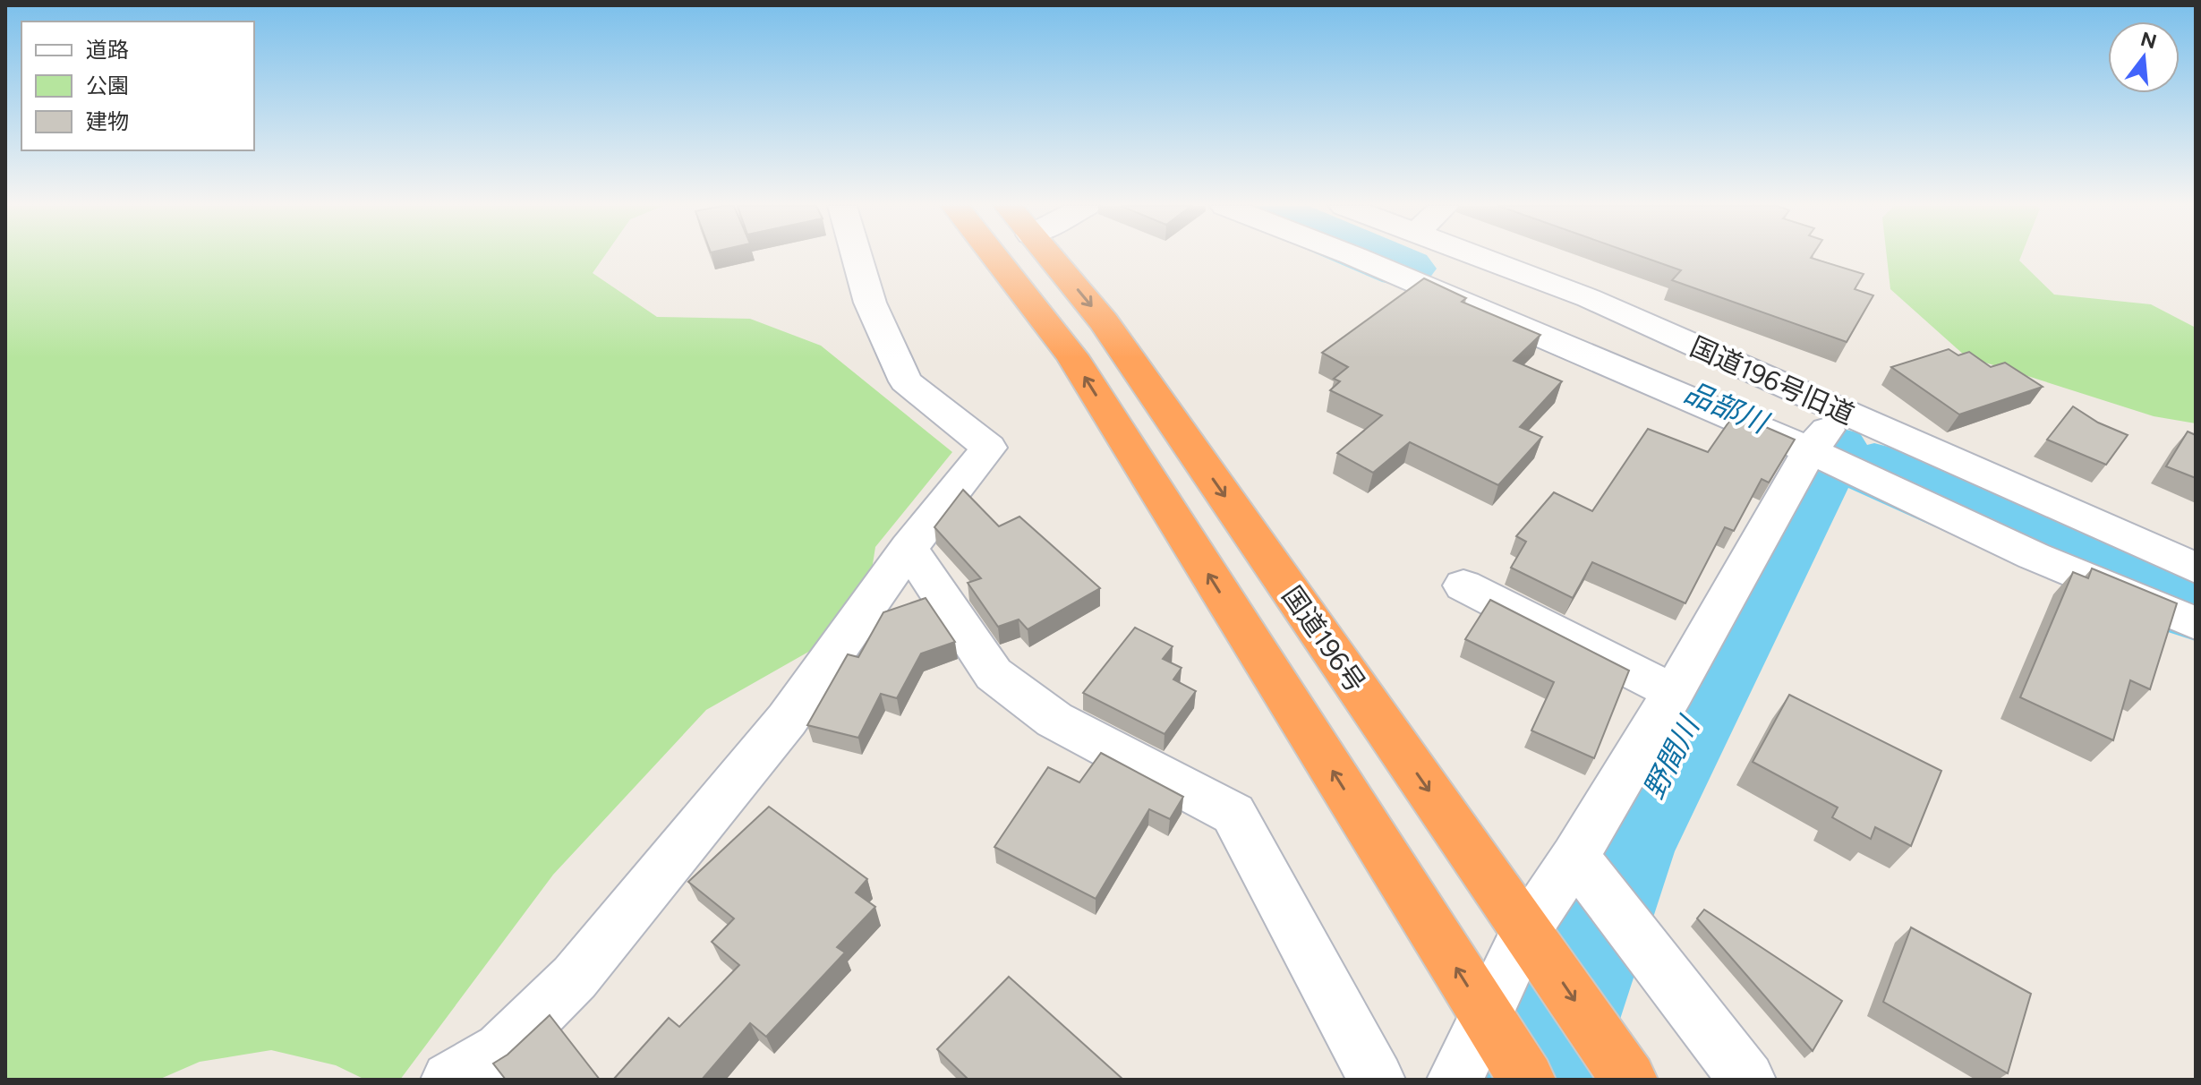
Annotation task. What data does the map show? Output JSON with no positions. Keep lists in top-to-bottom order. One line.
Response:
{"streets":{"highway":["国道196号"],"street":["国道196号旧道"]},"water":["品部川","野間川"],"legend":["道路","公園","建物"],"north":"top"}
